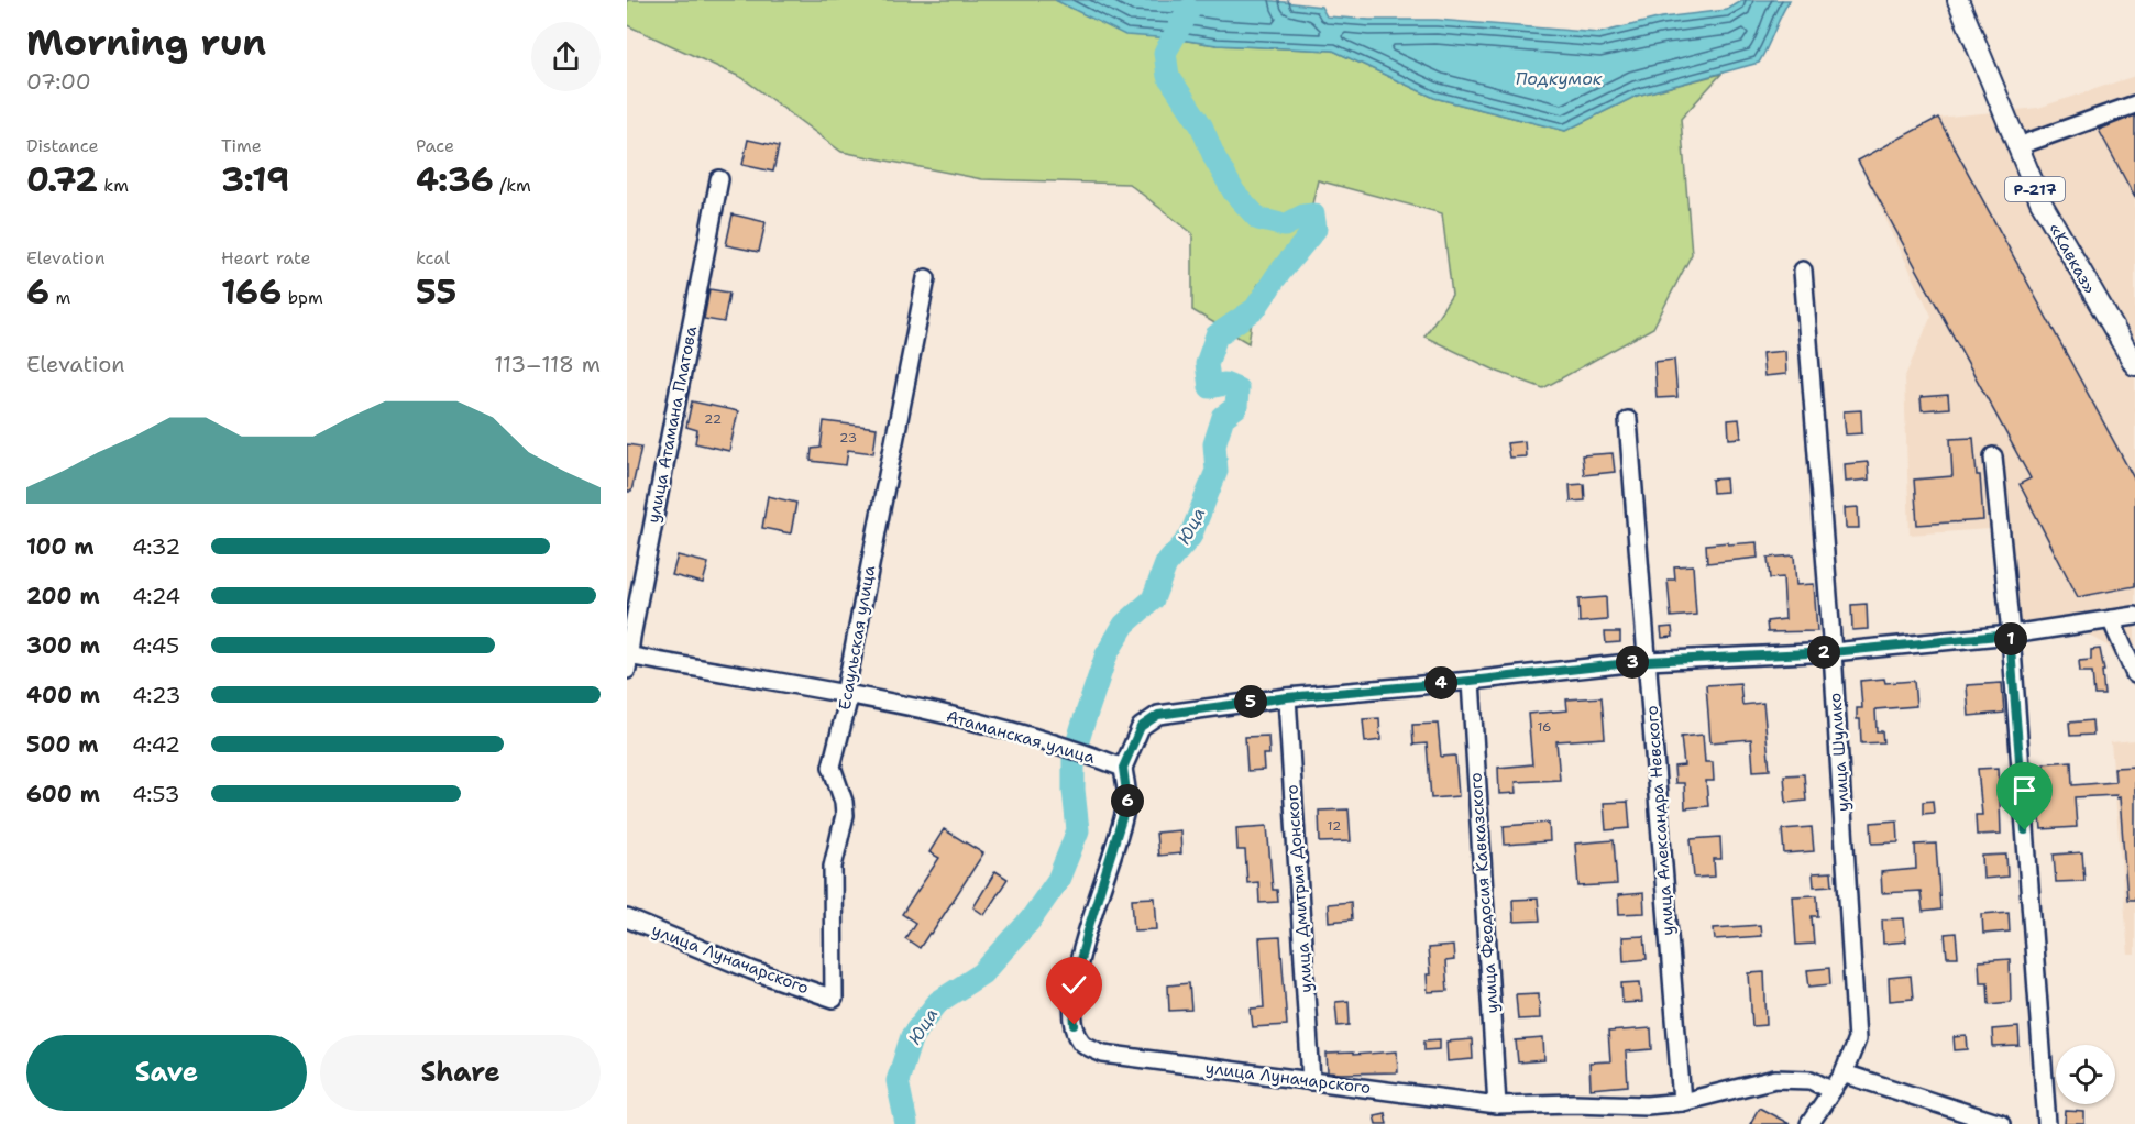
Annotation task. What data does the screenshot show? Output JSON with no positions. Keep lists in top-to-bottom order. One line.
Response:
{"streets":{"main road":["Р-217","«Кавказ»"],"street":["улица Атамана Платова","Есаульская улица","Атаманская улица","улица Шулико","улица Александра Невского","улица Дмитрия Донского","улица Феодосия Кавказского","улица Луначарского"]},"crossings":[["улица Атамана Платова","Атаманская улица"],["Есаульская улица","Атаманская улица"],["Есаульская улица","улица Луначарского"],["Атаманская улица","улица Луначарского"],["улица Шулико","улица Луначарского"],["улица Александра Невского","улица Луначарского"],["улица Дмитрия Донского","улица Луначарского"],["улица Феодосия Кавказского","улица Луначарского"]],"water":["Подкумок","Юца"],"house_numbers":["22","23","16","12"],"page":{"heading":["Morning run","07:00"],"stats":[["Distance","0.72 km"],["Time","3:19"],["Pace","4:36 /km"],["Elevation","6 m"],["Heart rate","166 bpm"],["kcal","55"]],"chart":["Elevation","113–118 m"],"list":[{"name":"100 m","note":"4:32"},{"name":"200 m","note":"4:24"},{"name":"300 m","note":"4:45"},{"name":"400 m","note":"4:23"},{"name":"500 m","note":"4:42"},{"name":"600 m","note":"4:53"}],"pins":["1","2","3","4","5","6"],"buttons":["Save","Share"]}}
